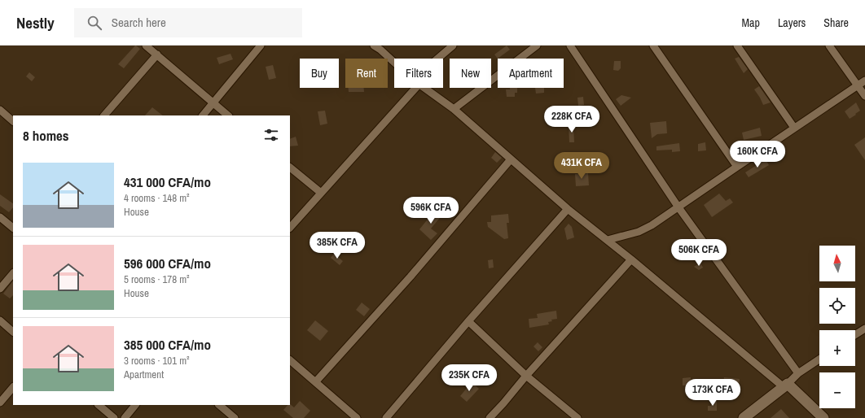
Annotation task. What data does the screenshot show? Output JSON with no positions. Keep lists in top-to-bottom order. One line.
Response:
{"north":"top","page":{"header":"Nestly","search":"Search here","nav":["Map","Layers","Share"],"chip":["Buy","Rent","Filters","New","Apartment"],"price":["228K CFA","160K CFA","431K CFA","596K CFA","385K CFA","506K CFA","235K CFA","173K CFA"],"heading":"8 homes","list":[{"name":"431 000 CFA/mo","note":"4 rooms · 148 m² · House"},{"name":"596 000 CFA/mo","note":"5 rooms · 178 m² · House"},{"name":"385 000 CFA/mo","note":"3 rooms · 101 m² · Apartment"}],"map_buttons":["+","−"]}}
